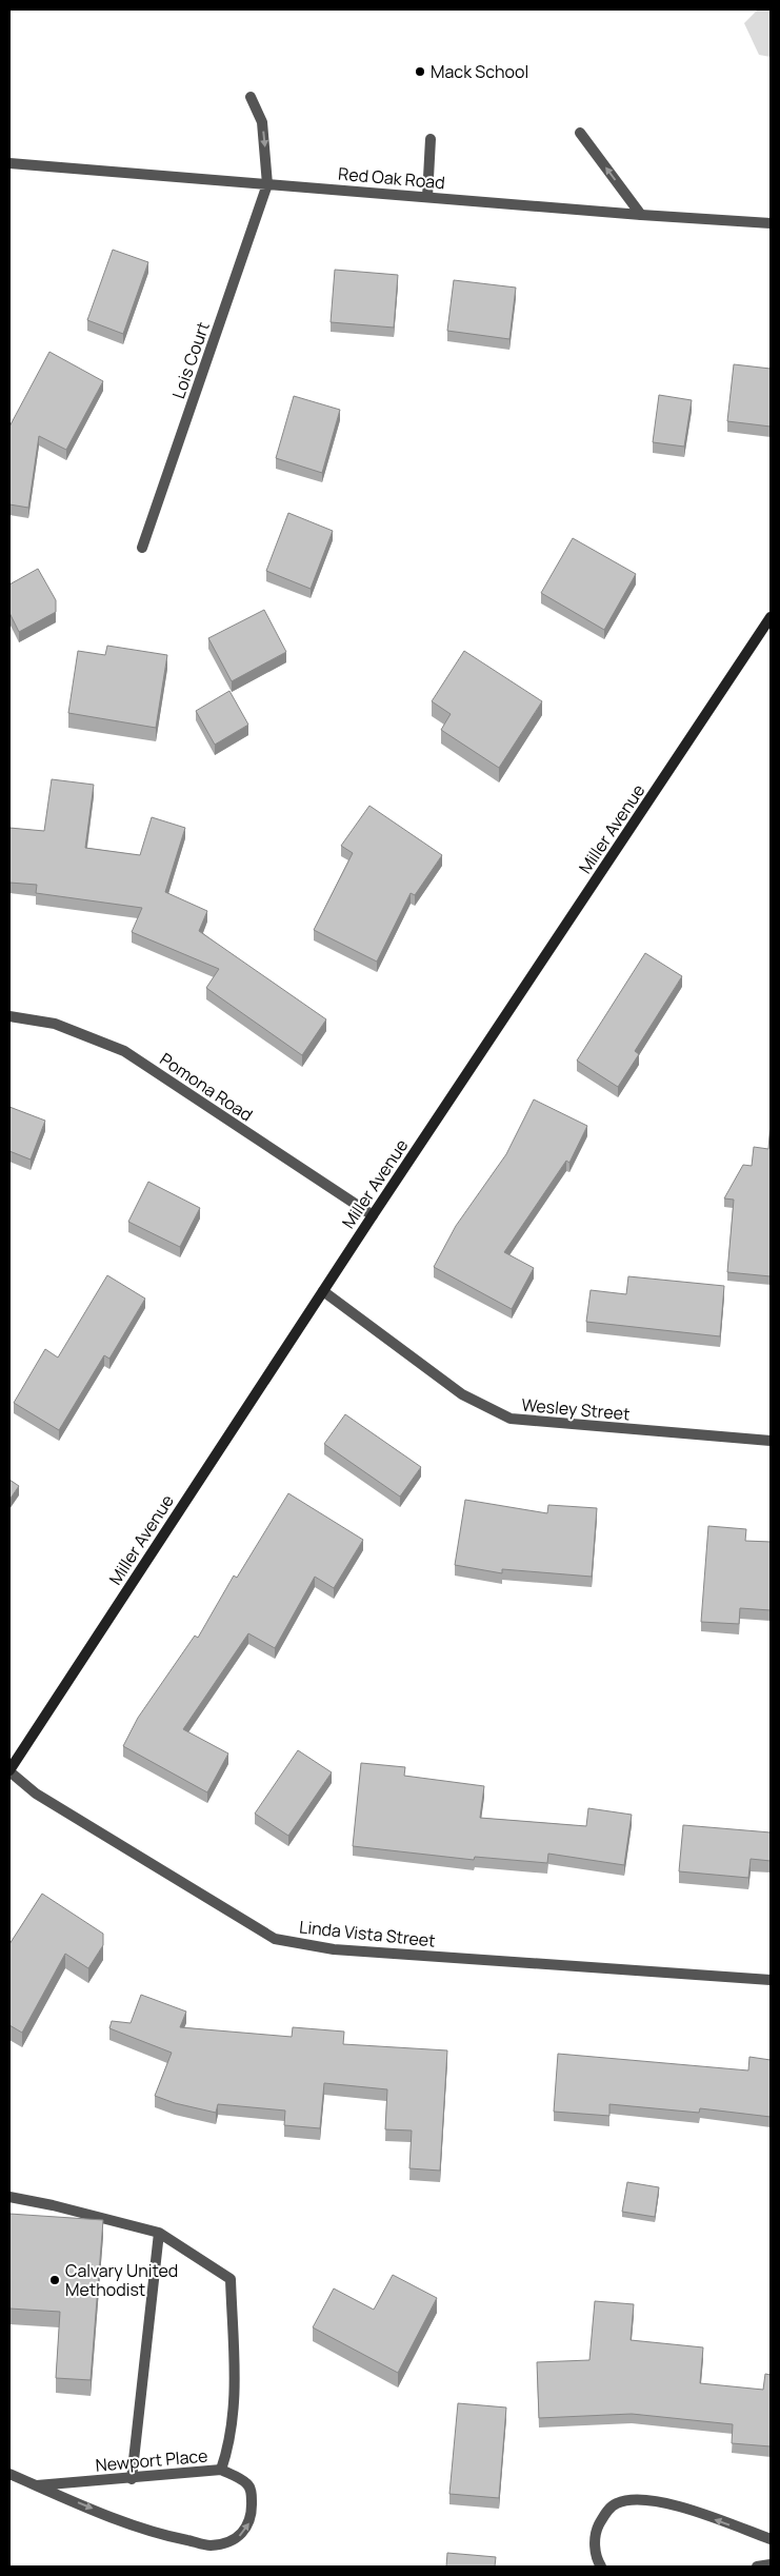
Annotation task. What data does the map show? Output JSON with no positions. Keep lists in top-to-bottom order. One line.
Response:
{"streets":{"main road":["Miller Avenue"],"street":["Red Oak Road","Lois Court","Pomona Road","Wesley Street","Linda Vista Street","Newport Place"]},"crossings":[["Red Oak Road","Lois Court"],["Miller Avenue","Pomona Road"],["Miller Avenue","Wesley Street"],["Miller Avenue","Linda Vista Street"]],"places":["Mack School","Calvary United Methodist"]}
